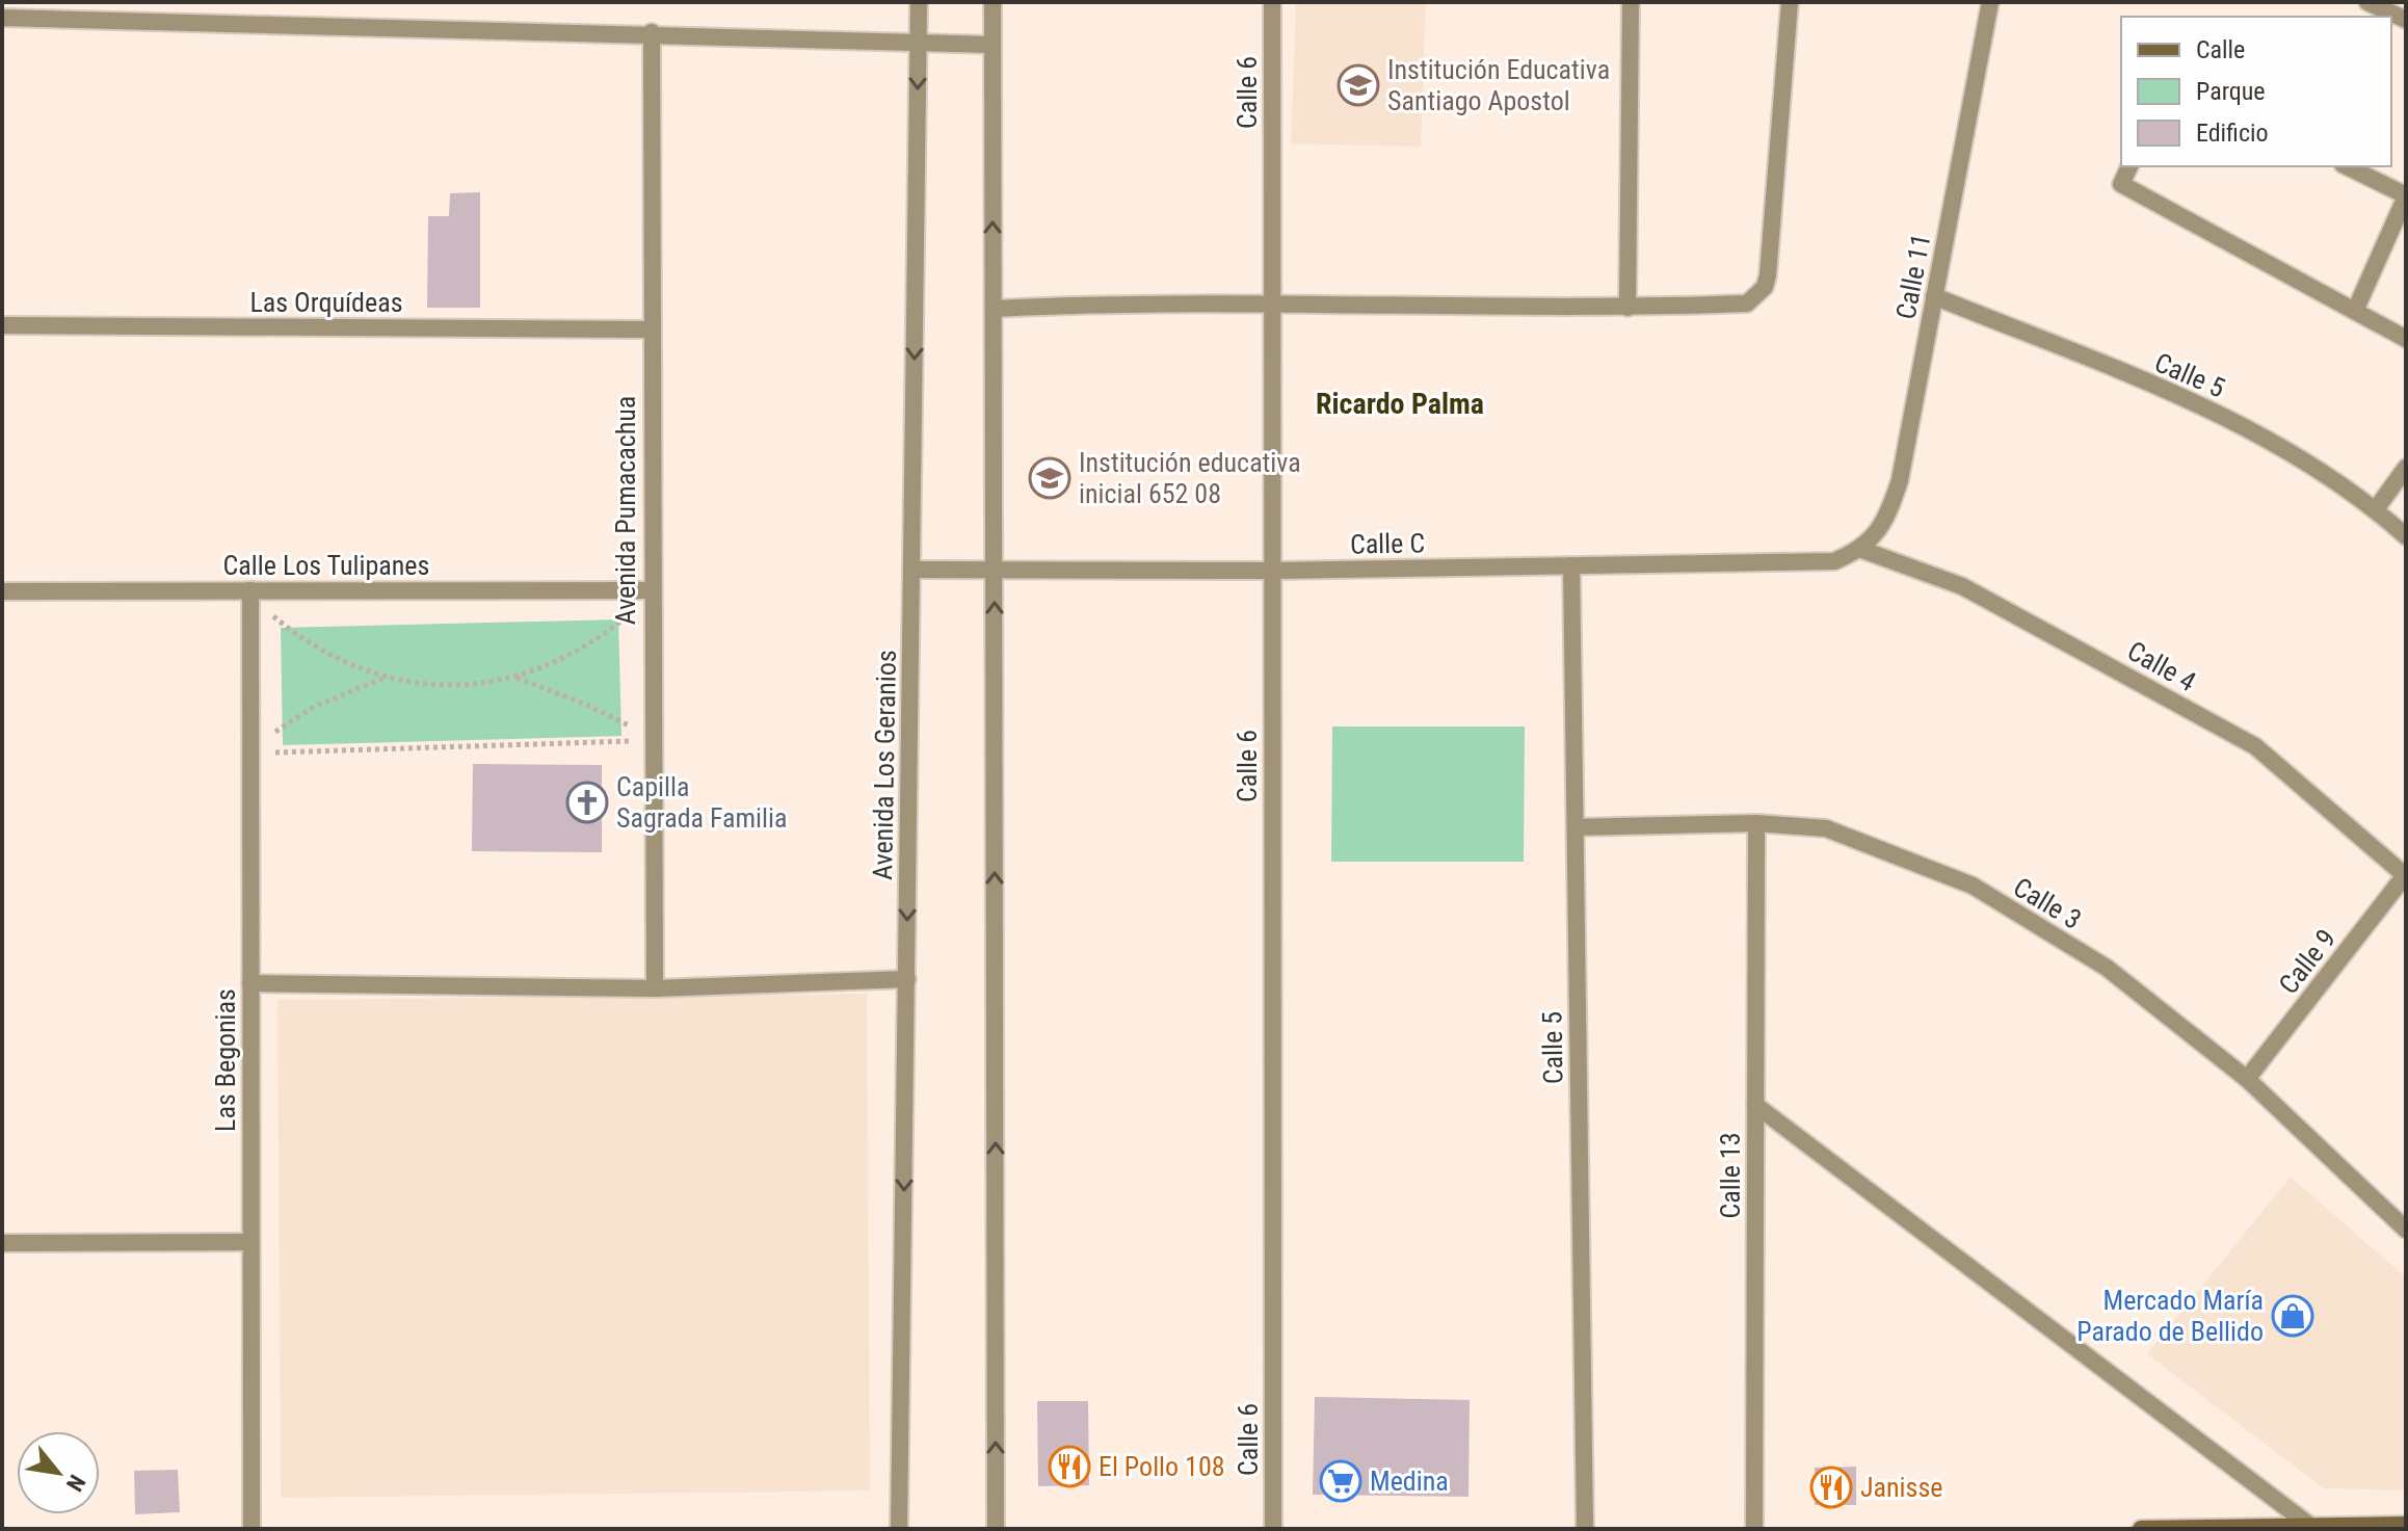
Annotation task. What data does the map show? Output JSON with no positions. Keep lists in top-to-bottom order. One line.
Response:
{"streets":{"street":["Calle 6","Calle 11","Las Orquídeas","Calle 5","Avenida Pumacachua","Calle C","Calle Los Tulipanes","Calle 4","Avenida Los Geranios","Calle 3","Calle 9","Las Begonias","Calle 13"]},"crossings":[["Calle 6","Calle C"],["Calle 11","Calle 5"],["Calle 11","Calle C"],["Calle 11","Calle 4"],["Las Orquídeas","Avenida Pumacachua"],["Calle 5","Calle C"],["Calle 5","Calle 3"],["Avenida Pumacachua","Calle Los Tulipanes"],["Calle C","Calle 4"],["Calle C","Avenida Los Geranios"],["Calle Los Tulipanes","Las Begonias"],["Calle 4","Calle 9"],["Calle 3","Calle 9"],["Calle 3","Calle 13"]],"districts":["Ricardo Palma"],"places":{"school or university":["Institución Educativa Santiago Apostol","Institución educativa inicial 652 08"],"church":["Capilla Sagrada Familia"],"shop":["Mercado María Parado de Bellido"],"restaurant":["El Pollo 108","Janisse"],"supermarket":["Medina"]},"legend":["Calle","Parque","Edificio"],"north":"bottom right"}
